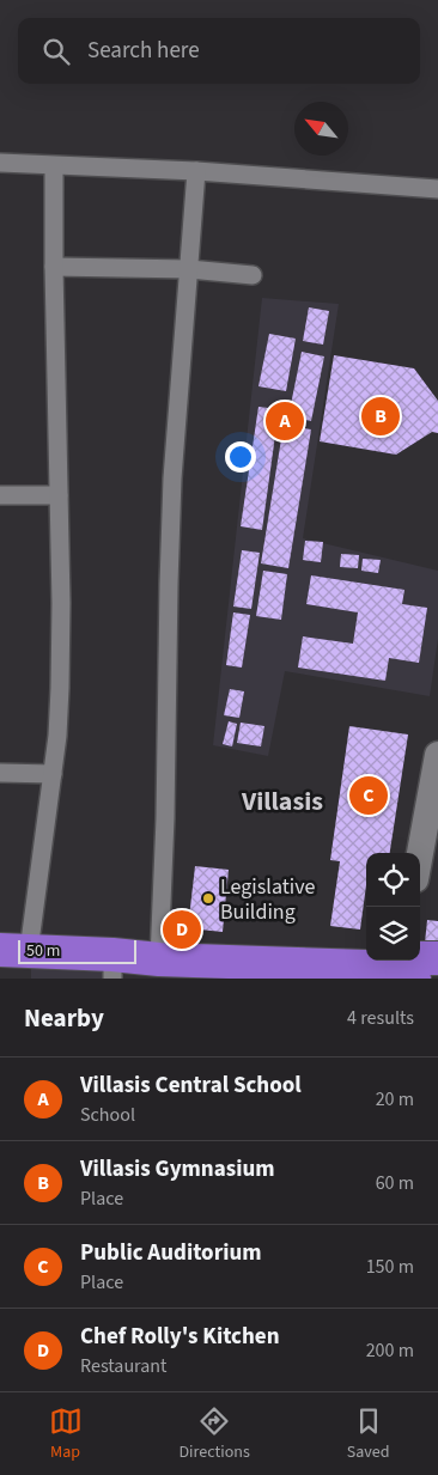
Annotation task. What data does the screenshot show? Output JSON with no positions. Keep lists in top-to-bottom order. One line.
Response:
{"districts":["Villasis"],"places":["Legislative Building"],"scale_bar":"50 m","north":"top left","page":{"search":"Search here","pins":["B","A","C","D"],"scale":"50 m","heading":["Nearby","4 results"],"list":[{"mark":"A","name":"Villasis Central School","note":"School","value":"20 m"},{"mark":"B","name":"Villasis Gymnasium","note":"Place","value":"60 m"},{"mark":"C","name":"Public Auditorium","note":"Place","value":"150 m"},{"mark":"D","name":"Chef Rolly's Kitchen","note":"Restaurant","value":"200 m"}],"nav":["Map","Directions","Saved"]}}
